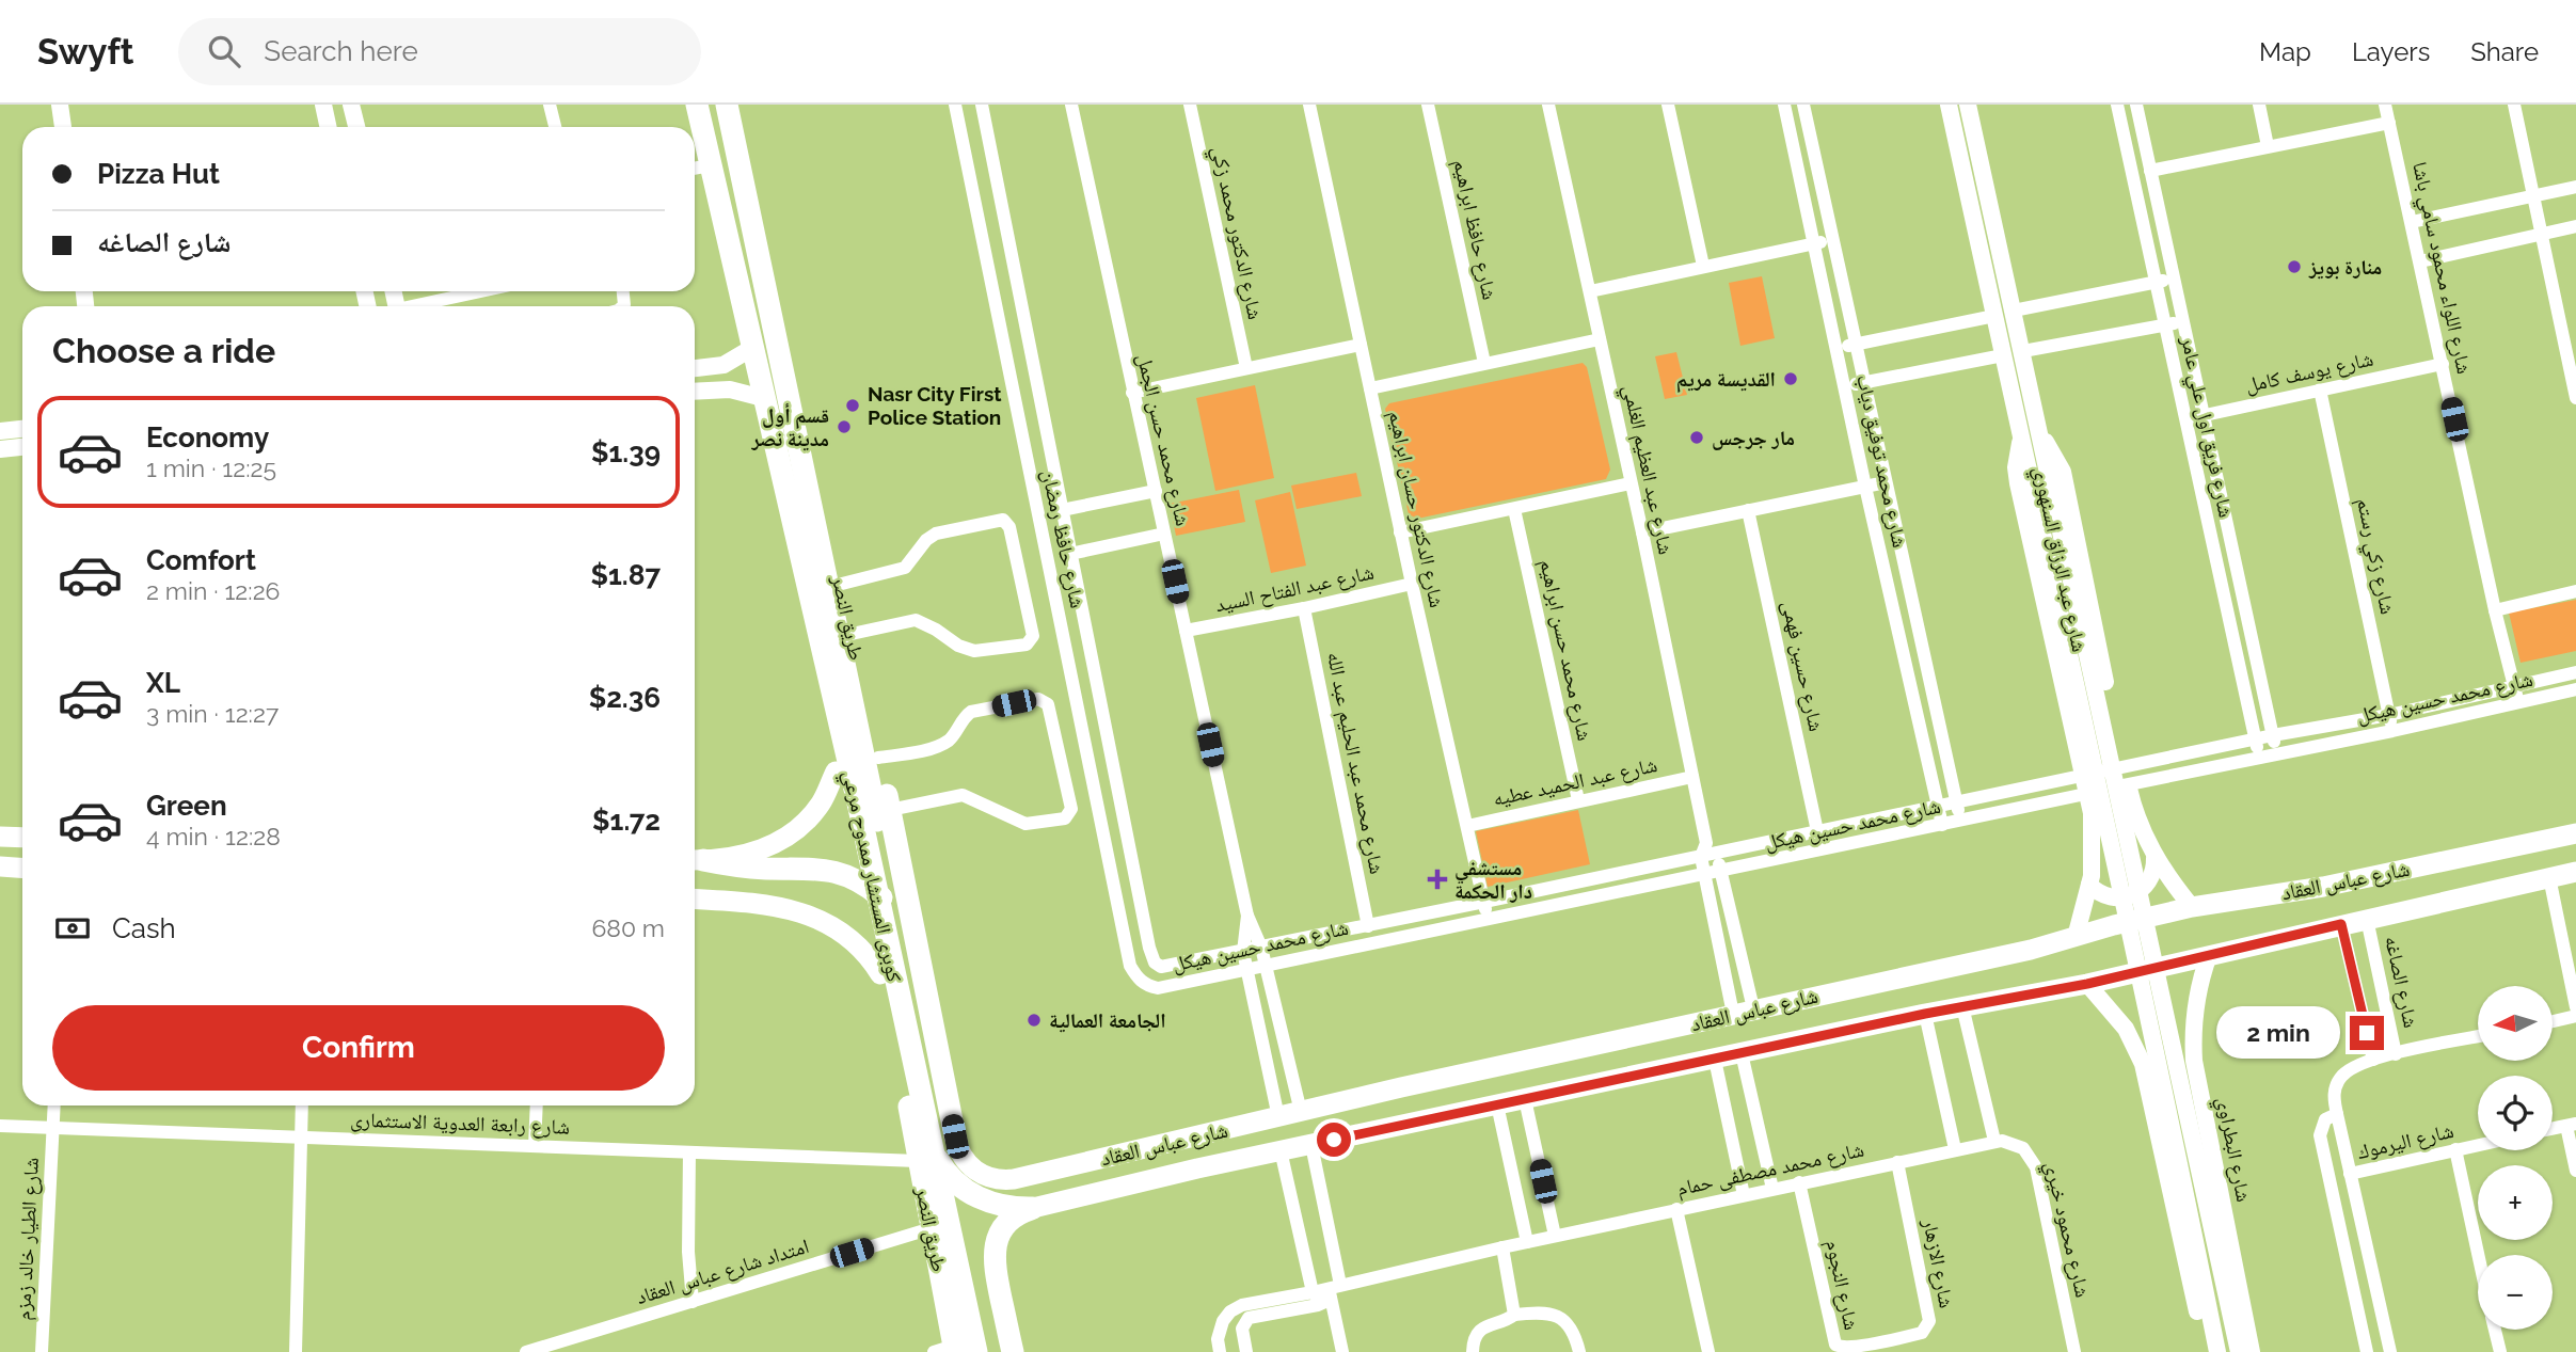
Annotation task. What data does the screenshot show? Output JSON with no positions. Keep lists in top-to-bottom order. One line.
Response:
{"streets":{"highway":["طريق النصر","كوبرى المستشار ممدوح مرعي"],"main road":["شارع عباس العقاد"],"street":["شارع حافظ ابراهيم","شارع الدكتور محمد زكي","شارع اللواء محمود سامي باشا","شارع يوسف كامل","شارع فريق اول علي عامر","شارع محمد حسن الجمل","شارع محمد توفيق دياب","شارع عبد العظيم الغلمي","شارع الدكتور حسان ابراهيم","شارع حافظ رمضان","شارع زكي رستم","شارع عبد الرزاق السنهوري","شارع عبد الفتاح السيد","شارع محمد حسن ابراهيم","شارع حسين فهمى","شارع محمد حسين هيكل","شارع محمد عبد الحليم عبد الله","شارع عبد الحميد عطيه","شارع الصاغه","شارع رابعة العدوية الاستثمارى","شارع اليرموك","شارع البطراوي","شارع محمد مصطفى حمام","شارع محمود خيري","شارع الطيار خالد زمزم","شارع الازهار","امتداد شارع عباس العقاد","شارع النجوم"]},"crossings":[["شارع اللواء محمود سامي باشا","شارع يوسف كامل"],["شارع اللواء محمود سامي باشا","شارع محمد حسين هيكل"],["شارع يوسف كامل","شارع فريق اول علي عامر"],["شارع يوسف كامل","شارع زكي رستم"],["شارع فريق اول علي عامر","شارع محمد حسين هيكل"],["شارع محمد حسن الجمل","شارع عبد الفتاح السيد"],["شارع محمد حسن الجمل","شارع محمد حسين هيكل"],["شارع محمد حسن الجمل","شارع عباس العقاد"],["شارع محمد توفيق دياب","شارع محمد حسين هيكل"],["شارع عبد العظيم الغلمي","شارع محمد حسين هيكل"],["شارع عبد العظيم الغلمي","شارع عبد الحميد عطيه"],["شارع عبد العظيم الغلمي","شارع عباس العقاد"],["شارع الدكتور حسان ابراهيم","شارع عبد الفتاح السيد"],["شارع الدكتور حسان ابراهيم","شارع محمد حسين هيكل"],["شارع الدكتور حسان ابراهيم","شارع عبد الحميد عطيه"],["شارع حافظ رمضان","شارع محمد حسين هيكل"],["شارع زكي رستم","شارع محمد حسين هيكل"],["شارع عبد الرزاق السنهوري","شارع محمد حسين هيكل"],["شارع عبد الرزاق السنهوري","شارع عباس العقاد"],["شارع عبد الفتاح السيد","شارع محمد عبد الحليم عبد الله"],["طريق النصر","كوبرى المستشار ممدوح مرعي"],["طريق النصر","شارع عباس العقاد"],["طريق النصر","شارع رابعة العدوية الاستثمارى"],["طريق النصر","امتداد شارع عباس العقاد"],["شارع محمد حسن ابراهيم","شارع عبد الحميد عطيه"],["شارع حسين فهمى","شارع محمد حسين هيكل"],["شارع محمد حسين هيكل","شارع محمد عبد الحليم عبد الله"],["شارع عباس العقاد","شارع الصاغه"],["شارع عباس العقاد","شارع البطراوي"],["شارع رابعة العدوية الاستثمارى","شارع الطيار خالد زمزم"],["شارع محمد مصطفى حمام","شارع محمود خيري"],["شارع محمد مصطفى حمام","شارع الازهار"],["شارع محمد مصطفى حمام","شارع النجوم"],["شارع الازهار","شارع النجوم"]],"places":{"other":["منارة بويز","القديسة مريم","Nasr City First Police Station","قسم أول مدينة نصر","مار جرجس","الجامعة العمالية"],"health":["مستشفي دار الحكمة"]},"north":"left","page":{"header":"Swyft","search":"Search here","nav":["Map","Layers","Share"],"banner":["Pizza Hut","شارع الصاغه"],"heading":"Choose a ride","list":[{"name":"Economy","note":"1 min · 12:25","value":"$1.39"},{"name":"Comfort","note":"2 min · 12:26","value":"$1.87"},{"name":"XL","note":"3 min · 12:27","value":"$2.36"},{"name":"Green","note":"4 min · 12:28","value":"$1.72"}],"pay":["Cash","680 m"],"map_buttons":["+","−"],"buttons":"Confirm","bubble":"2 min"}}
